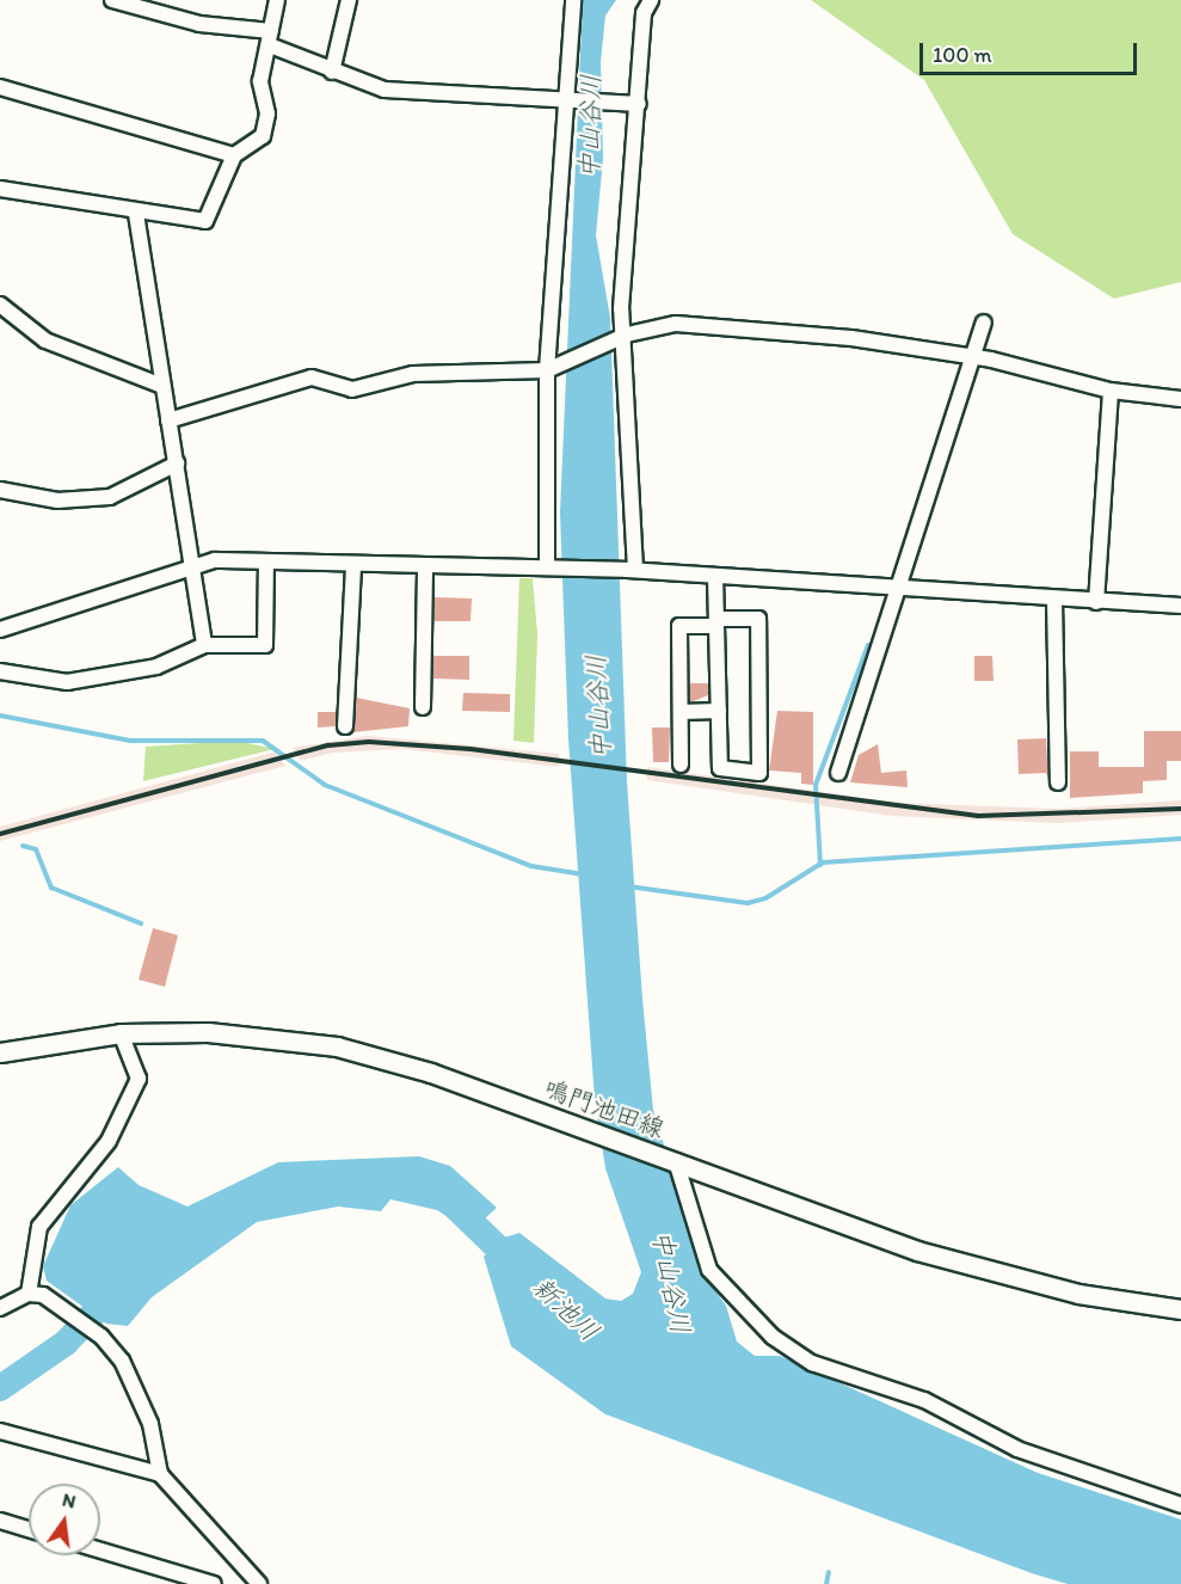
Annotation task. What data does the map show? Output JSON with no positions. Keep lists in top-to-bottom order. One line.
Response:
{"streets":{"main road":["鳴門池田線"]},"water":["中山谷川","新池川"],"scale_bar":"100 m","north":"top"}
